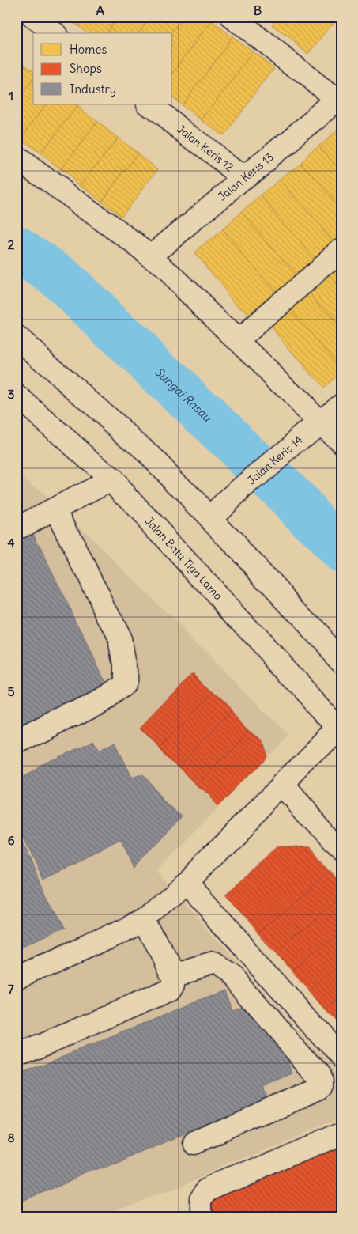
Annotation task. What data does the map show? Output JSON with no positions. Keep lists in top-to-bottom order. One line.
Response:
{"streets":{"street":["Jalan Keris 12","Jalan Keris 13","Jalan Keris 14","Jalan Batu Tiga Lama"]},"crossings":[["Jalan Keris 12","Jalan Keris 13"]],"water":["Sungai Rasau"],"legend":["Homes","Shops","Industry"],"grid":{"columns":["A","B"],"rows":["1","2","3","4","5","6","7","8"]}}
